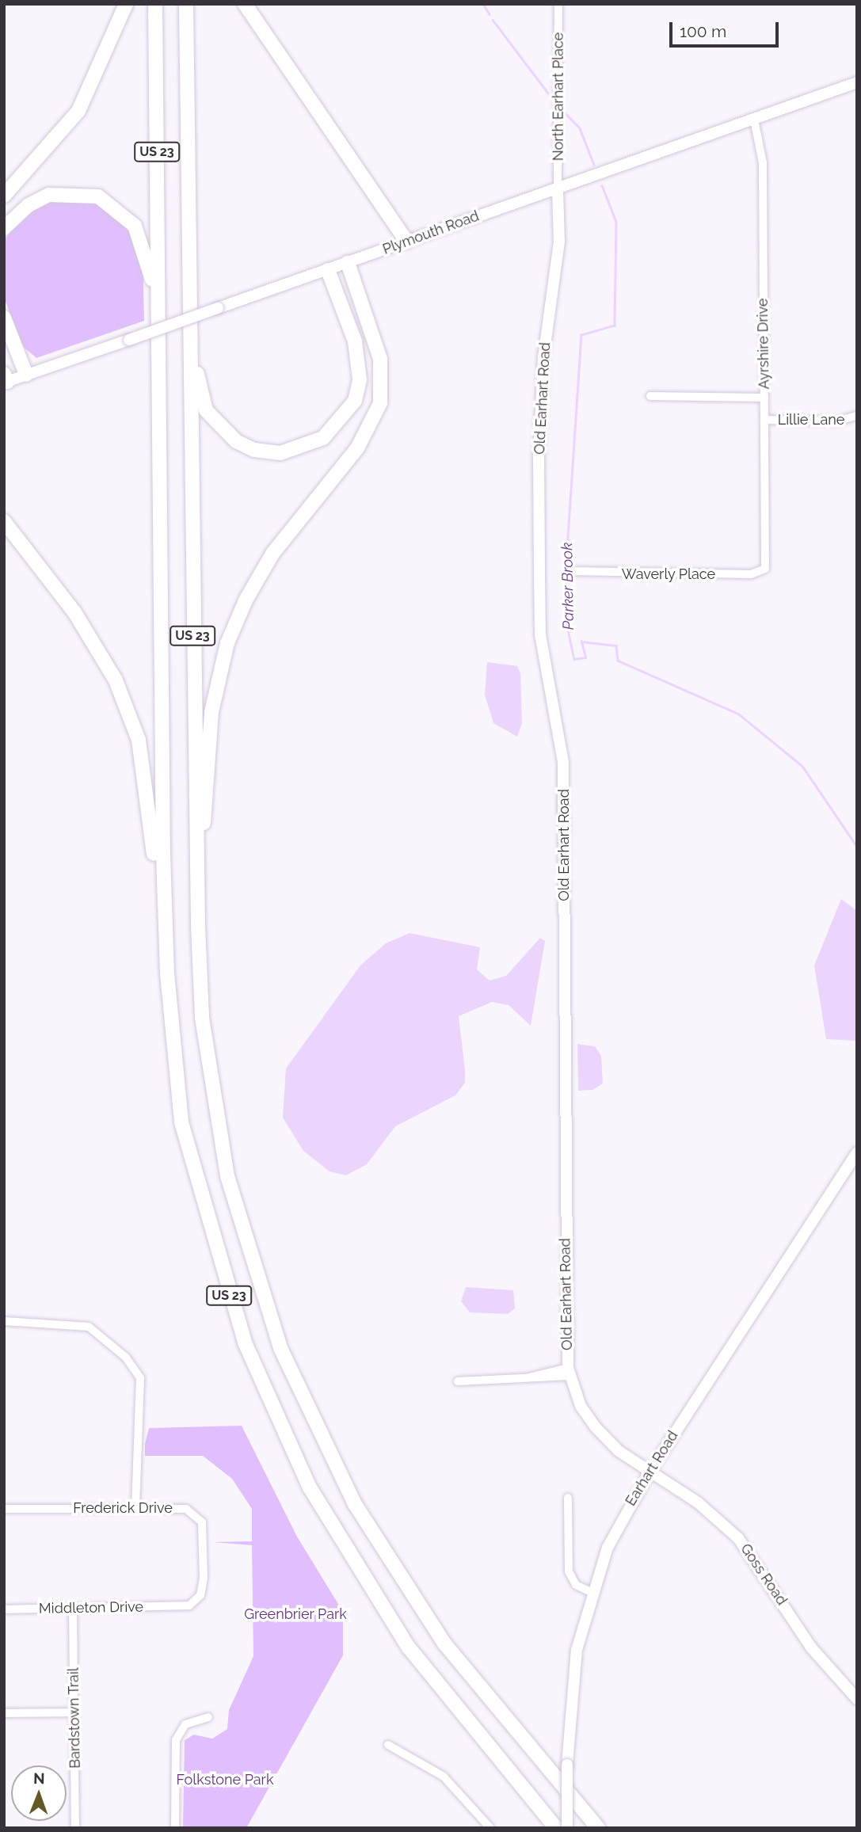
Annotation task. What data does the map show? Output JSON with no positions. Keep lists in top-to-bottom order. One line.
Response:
{"streets":{"highway":["US 23"],"street":["North Earhart Place","Plymouth Road","Ayrshire Drive","Old Earhart Road","Lillie Lane","Waverly Place","Earhart Road","Frederick Drive","Goss Road","Middleton Drive","Bardstown Trail"]},"crossings":[["North Earhart Place","Plymouth Road"],["North Earhart Place","Old Earhart Road"],["Plymouth Road","Ayrshire Drive"],["Plymouth Road","Old Earhart Road"],["Ayrshire Drive","Lillie Lane"],["Ayrshire Drive","Waverly Place"],["Old Earhart Road","Earhart Road"],["Old Earhart Road","Goss Road"],["Earhart Road","Goss Road"],["Frederick Drive","Middleton Drive"],["Middleton Drive","Bardstown Trail"]],"water":["Parker Brook"],"parks":["Greenbrier Park","Folkstone Park"],"scale_bar":"100 m","north":"top"}
